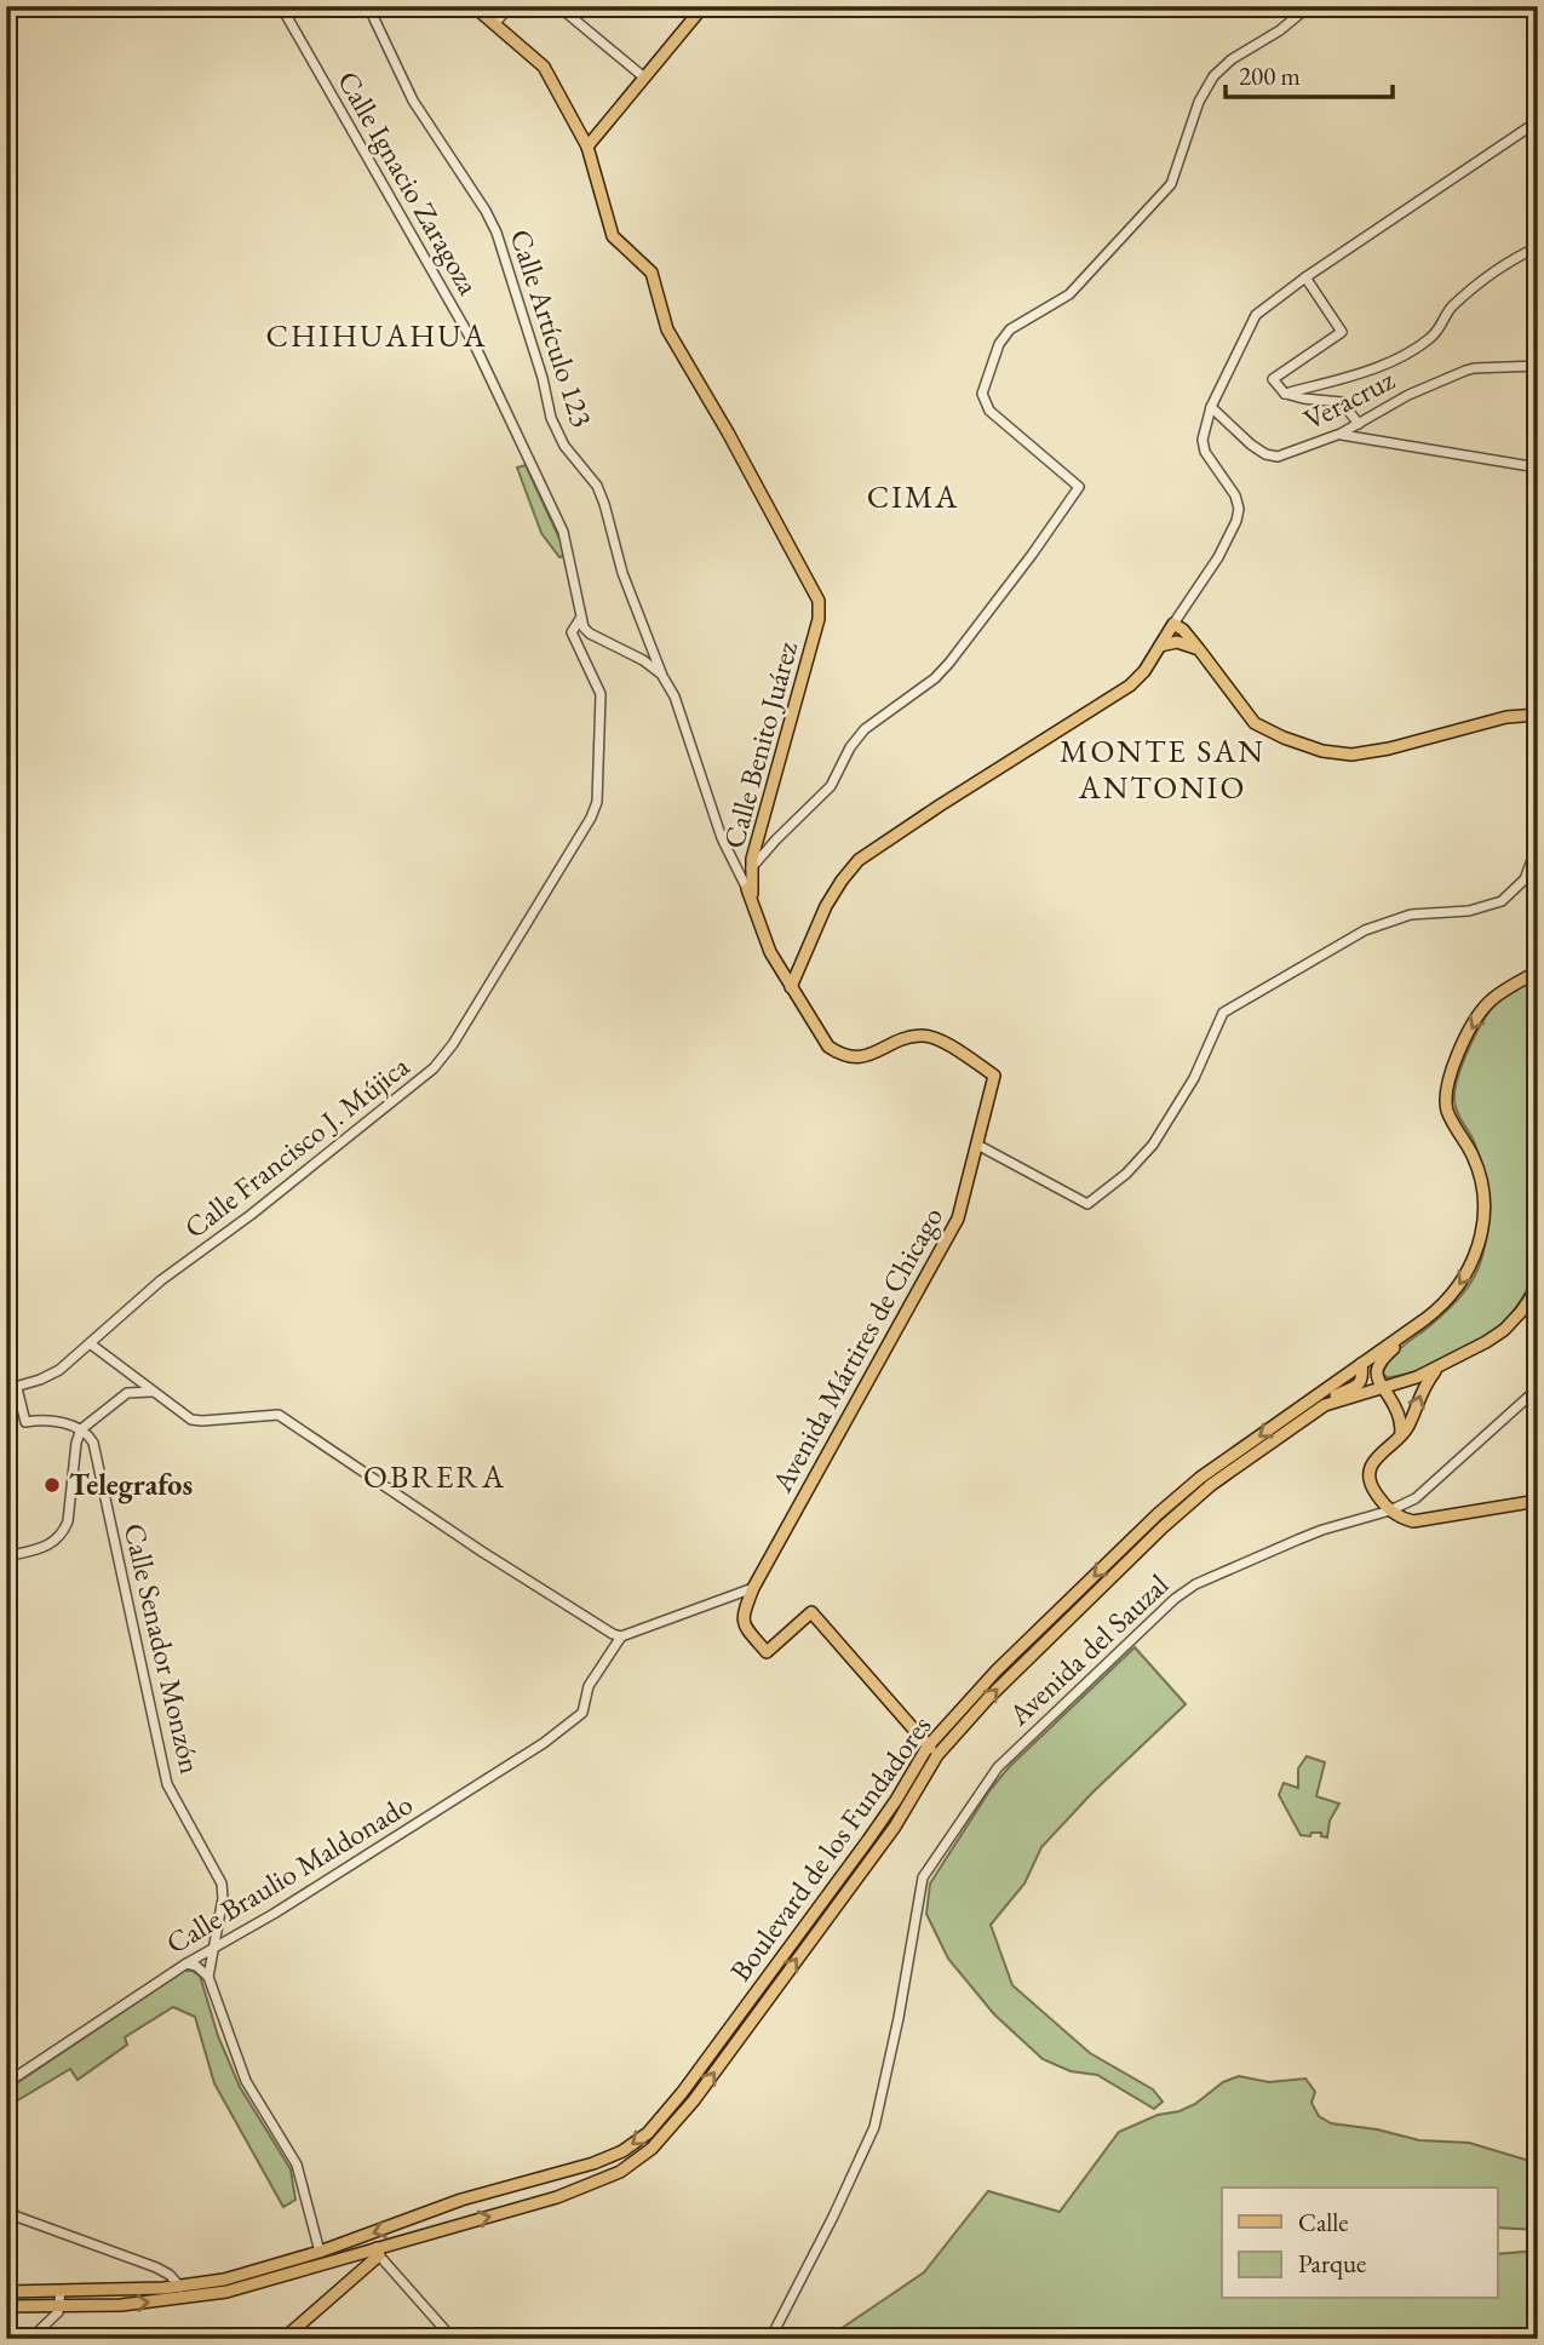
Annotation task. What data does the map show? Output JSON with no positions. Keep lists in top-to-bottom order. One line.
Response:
{"streets":{"main road":["Calle Benito Juárez","Avenida Mártires de Chicago","Boulevard de los Fundadores"],"street":["Calle Ignacio Zaragoza","Calle Artículo 123","Veracruz","Calle Francisco J. Mújica","Calle Senador Monzón","Avenida del Sauzal","Calle Braulio Maldonado"]},"crossings":[["Calle Ignacio Zaragoza","Calle Francisco J. Mújica"],["Calle Artículo 123","Calle Benito Juárez"],["Calle Benito Juárez","Avenida Mártires de Chicago"],["Avenida Mártires de Chicago","Boulevard de los Fundadores"],["Calle Senador Monzón","Calle Braulio Maldonado"]],"districts":["CHIHUAHUA","CIMA","MONTE SAN ANTONIO","OBRERA"],"places":["Telegrafos"],"legend":["Calle","Parque"],"scale_bar":"200 m"}
